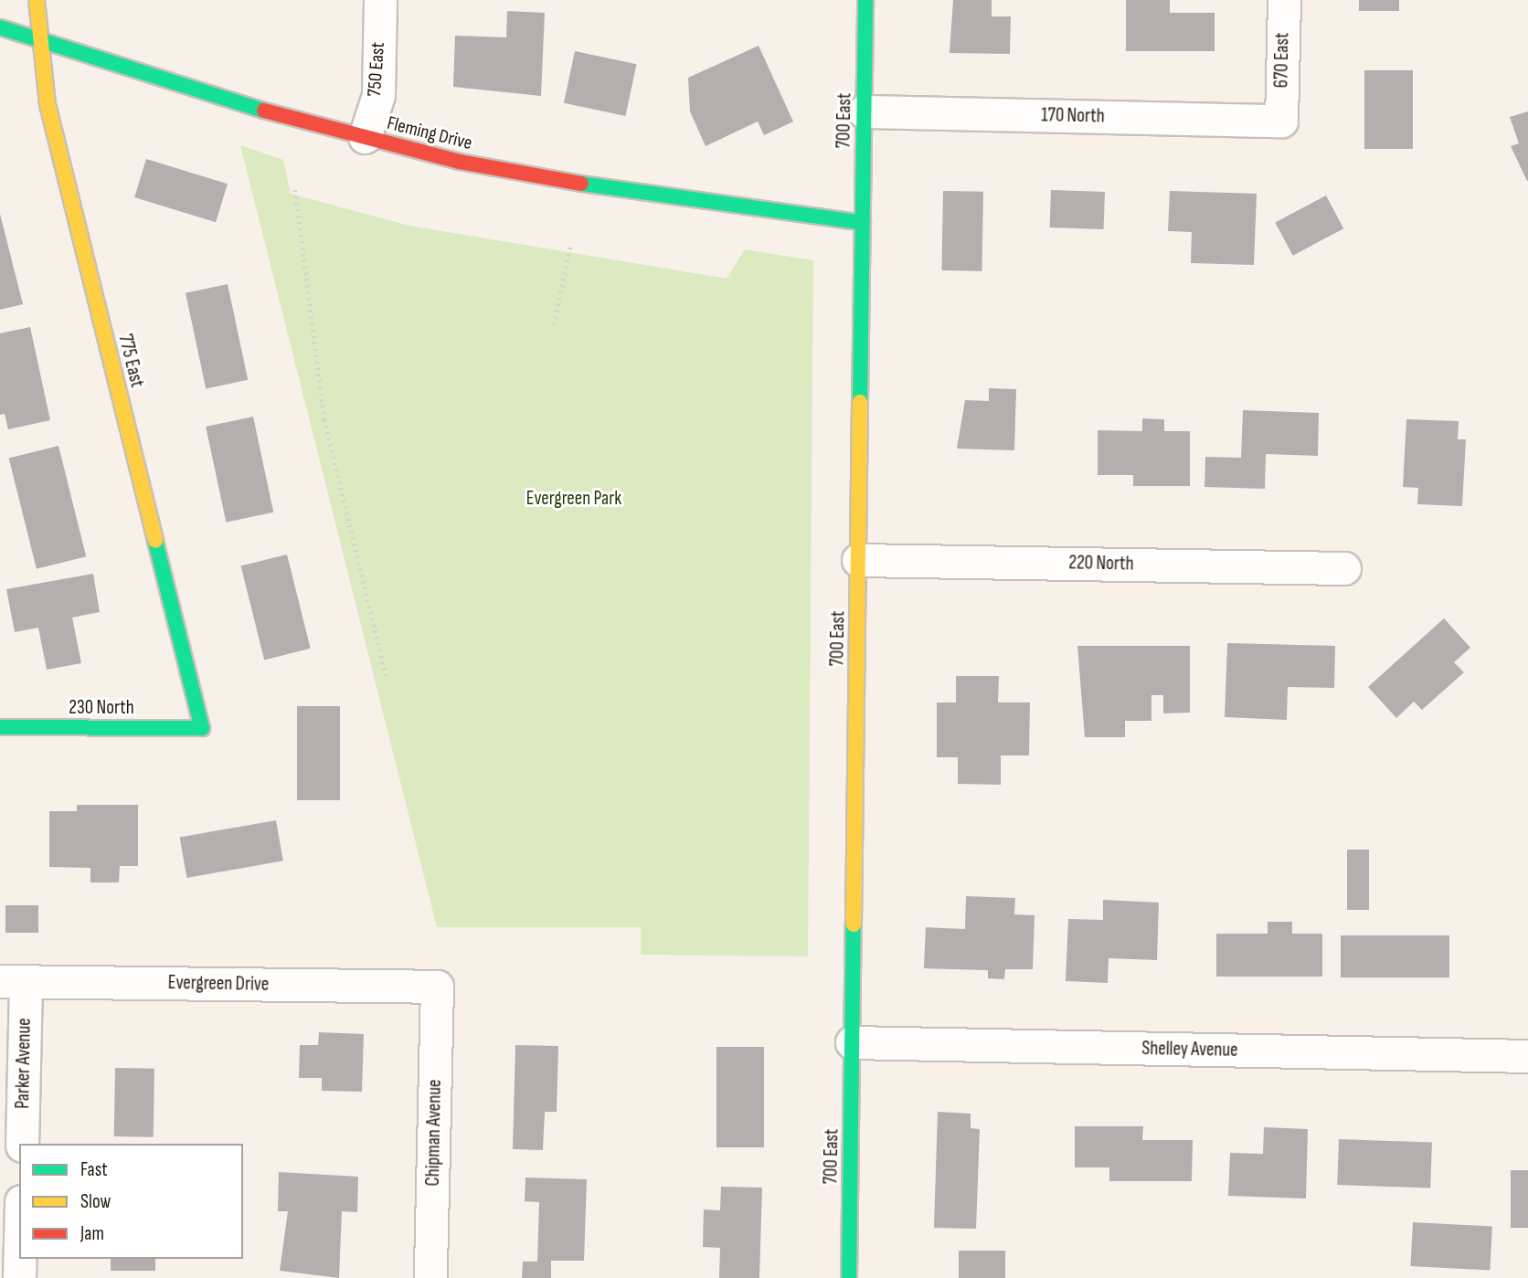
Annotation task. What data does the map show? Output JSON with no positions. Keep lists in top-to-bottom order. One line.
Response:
{"streets":{"street":["670 East","750 East","170 North","700 East","Fleming Drive","775 East","220 North","230 North","Evergreen Drive","Shelley Avenue","Parker Avenue","Chipman Avenue"]},"crossings":[["670 East","170 North"],["750 East","Fleming Drive"],["170 North","700 East"],["700 East","Fleming Drive"],["700 East","220 North"],["700 East","Shelley Avenue"],["Fleming Drive","775 East"],["775 East","230 North"],["Evergreen Drive","Parker Avenue"],["Evergreen Drive","Chipman Avenue"]],"parks":["Evergreen Park"],"legend":["Fast","Slow","Jam"]}
